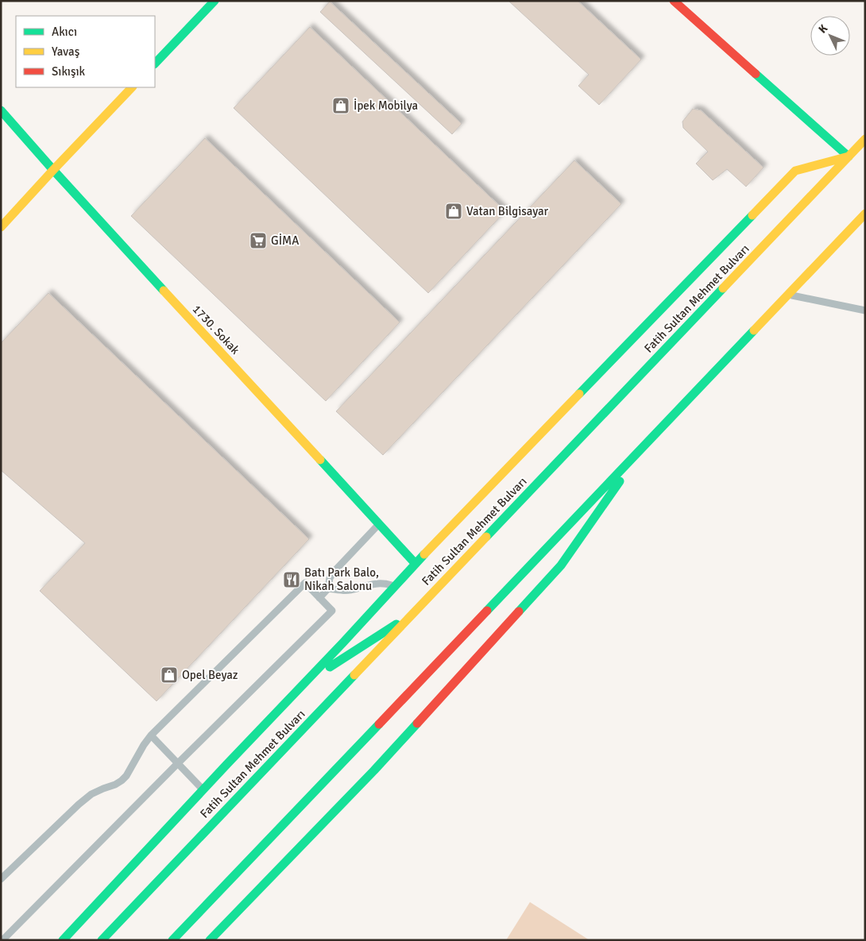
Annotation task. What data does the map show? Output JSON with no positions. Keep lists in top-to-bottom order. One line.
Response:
{"streets":{"main road":["Fatih Sultan Mehmet Bulvarı","1730. Sokak"]},"places":{"shop":["İpek Mobilya","Vatan Bilgisayar","Opel Beyaz"],"supermarket":["GİMA"],"restaurant":["Batı Park Balo, Nikah Salonu"]},"legend":["Akıcı","Yavaş","Sıkışık"],"north":"top left"}
